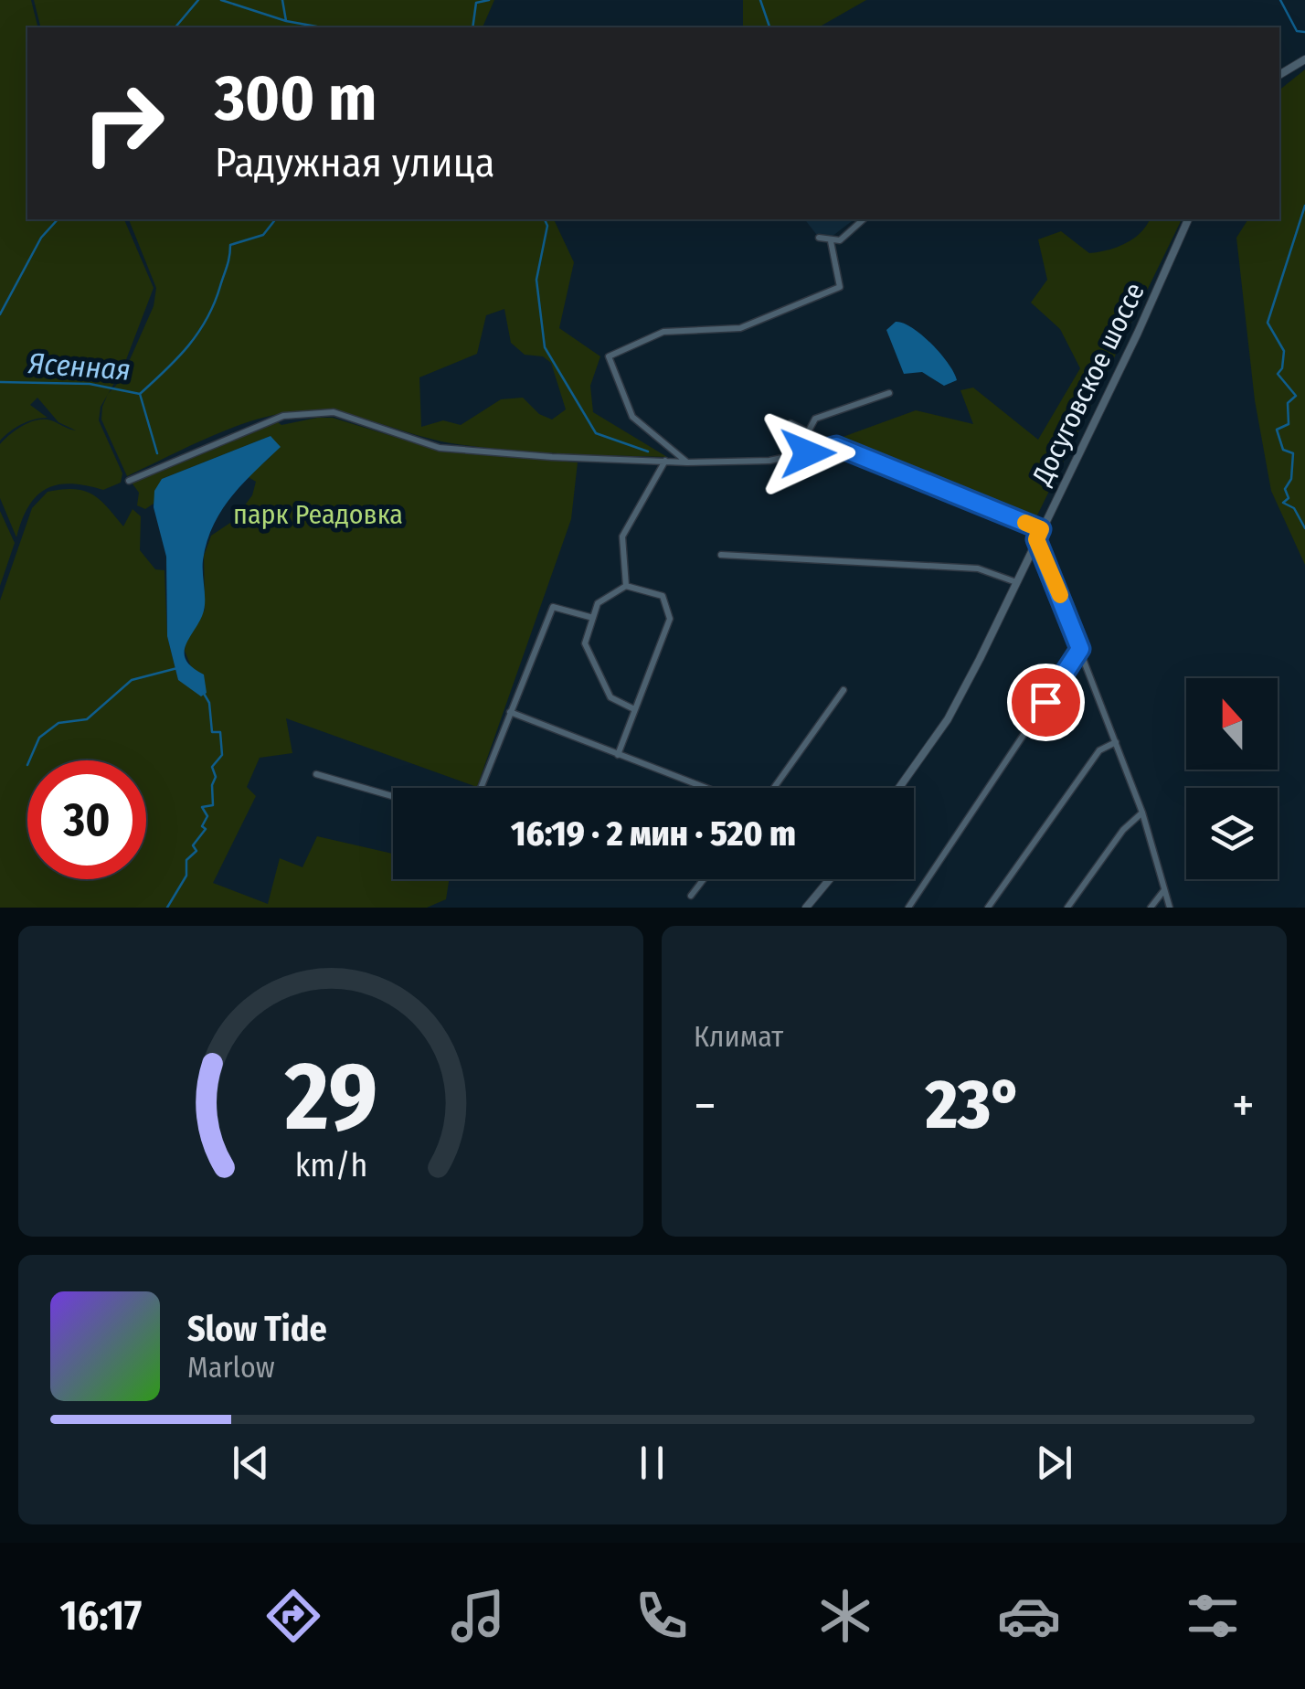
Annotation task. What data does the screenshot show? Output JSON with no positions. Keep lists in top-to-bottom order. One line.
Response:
{"streets":{"main road":["Досуговское шоссе"]},"water":["Ясенная"],"parks":["парк Реадовка"],"north":"top","page":{"turn":["300 m","Радужная улица"],"limit":"30","trip":"16:19 · 2 мин · 520 m","tile":"Климат","heat":["−","23°","+"],"song":["Slow Tide","Marlow"],"tabs":"16:17","gauge":["29","km/h"]}}
